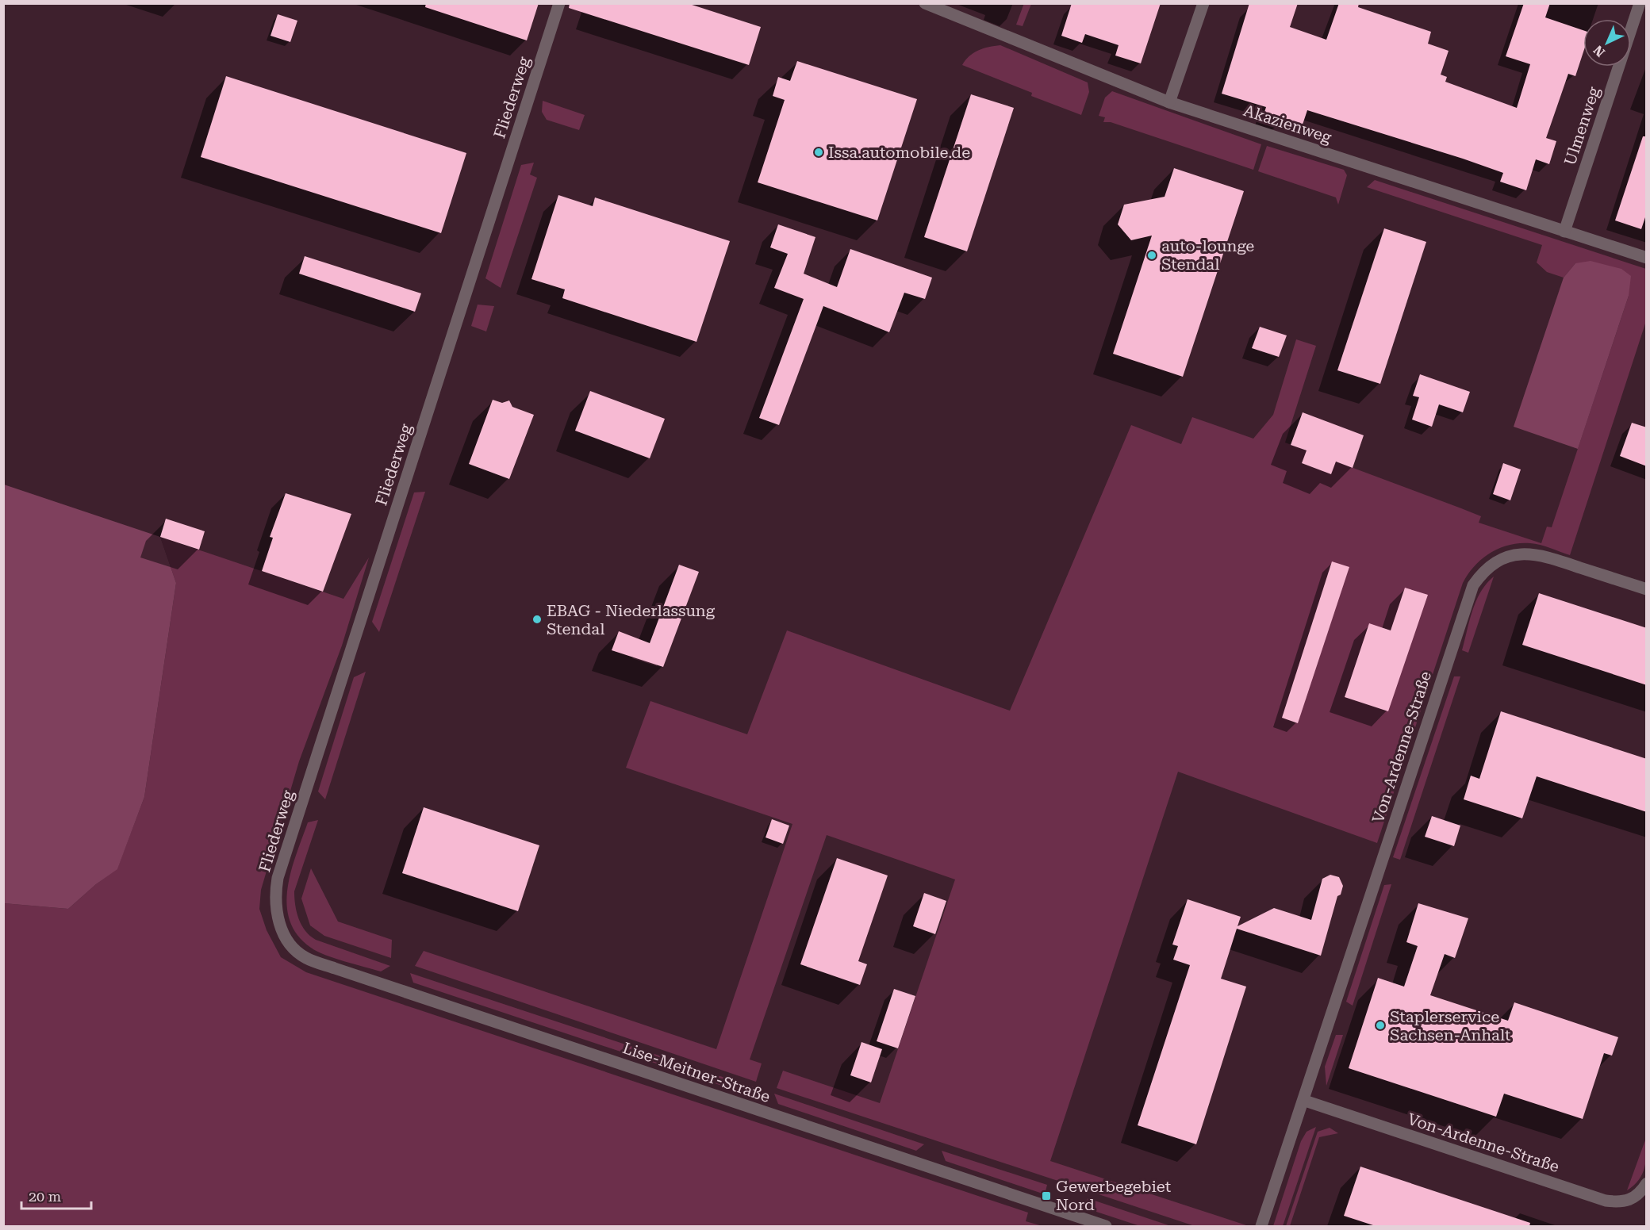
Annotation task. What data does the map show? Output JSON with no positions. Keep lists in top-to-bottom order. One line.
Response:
{"streets":{"street":["Fliederweg","Akazienweg","Ulmenweg","Von-Ardenne-Straße","Lise-Meitner-Straße"]},"crossings":[["Fliederweg","Lise-Meitner-Straße"],["Akazienweg","Ulmenweg"]],"places":{"other":["Issa.automobile.de","auto-lounge Stendal","EBAG - Niederlassung Stendal","Staplerservice Sachsen-Anhalt"],"transit":["Gewerbegebiet Nord"]},"scale_bar":"20 m","north":"bottom left"}
